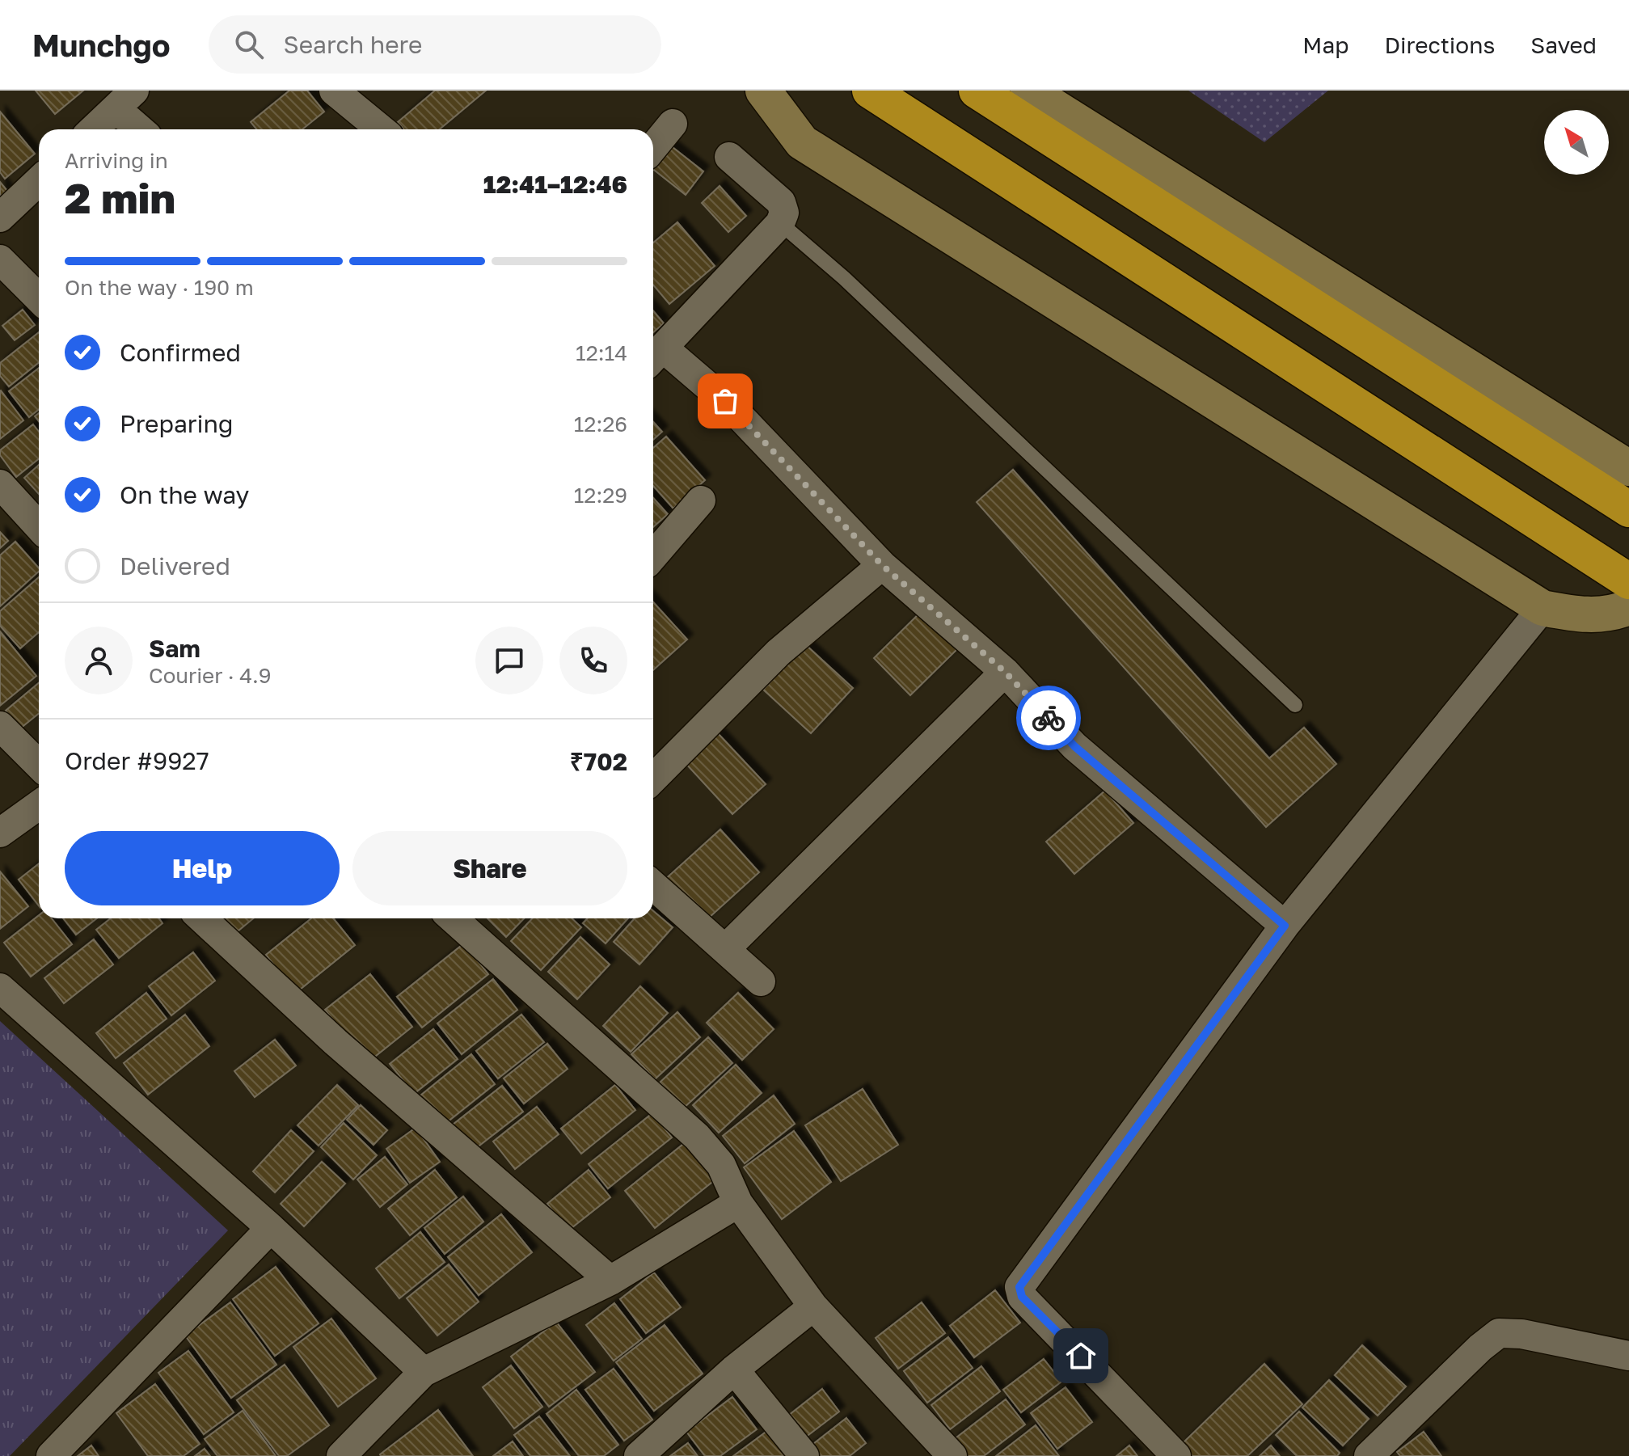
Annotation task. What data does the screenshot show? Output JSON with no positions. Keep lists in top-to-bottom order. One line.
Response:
{"north":"top left","page":{"header":"Munchgo","search":"Search here","nav":["Map","Directions","Saved"],"heading":["2 min","Arriving in","12:41–12:46"],"panel":["Sam","Courier · 4.9","Order #9927","₹702"],"bar":"On the way · 190 m","list":[["Confirmed","12:14"],["Preparing","12:26"],["On the way","12:29"],"Delivered"],"buttons":["Help","Share"]}}
